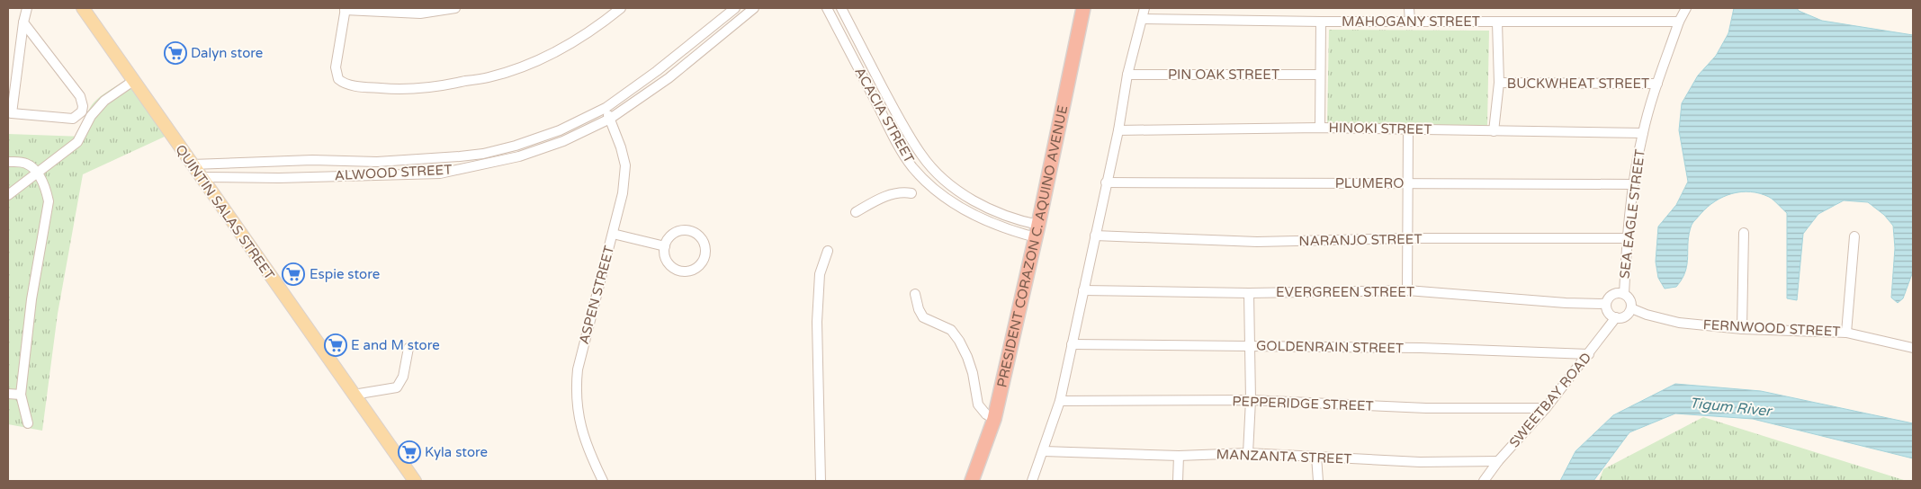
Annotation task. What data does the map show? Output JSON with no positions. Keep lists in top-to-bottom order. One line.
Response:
{"streets":{"highway":["PRESIDENT CORAZON C. AQUINO AVENUE"],"main road":["QUINTIN SALAS STREET"],"street":["MAHOGANY STREET","PIN OAK STREET","BUCKWHEAT STREET","ACACIA STREET","HINOKI STREET","ALWOOD STREET","PLUMERO","SEA EAGLE STREET","NARANJO STREET","EVERGREEN STREET","ASPEN STREET","FERNWOOD STREET","GOLDENRAIN STREET","SWEETBAY ROAD","PEPPERIDGE STREET","MANZANTA STREET"]},"crossings":[["MAHOGANY STREET","SEA EAGLE STREET"],["BUCKWHEAT STREET","SEA EAGLE STREET"],["ACACIA STREET","PRESIDENT CORAZON C. AQUINO AVENUE"],["HINOKI STREET","SEA EAGLE STREET"],["ALWOOD STREET","QUINTIN SALAS STREET"],["ALWOOD STREET","ASPEN STREET"],["PLUMERO","SEA EAGLE STREET"],["SEA EAGLE STREET","NARANJO STREET"],["SEA EAGLE STREET","EVERGREEN STREET"],["SEA EAGLE STREET","FERNWOOD STREET"],["SEA EAGLE STREET","SWEETBAY ROAD"],["EVERGREEN STREET","FERNWOOD STREET"],["EVERGREEN STREET","SWEETBAY ROAD"],["FERNWOOD STREET","SWEETBAY ROAD"],["GOLDENRAIN STREET","SWEETBAY ROAD"],["SWEETBAY ROAD","PEPPERIDGE STREET"],["SWEETBAY ROAD","MANZANTA STREET"]],"water":["Tigum River"],"places":{"supermarket":["Dalyn store","Espie store","E and M store","Kyla store"]}}
